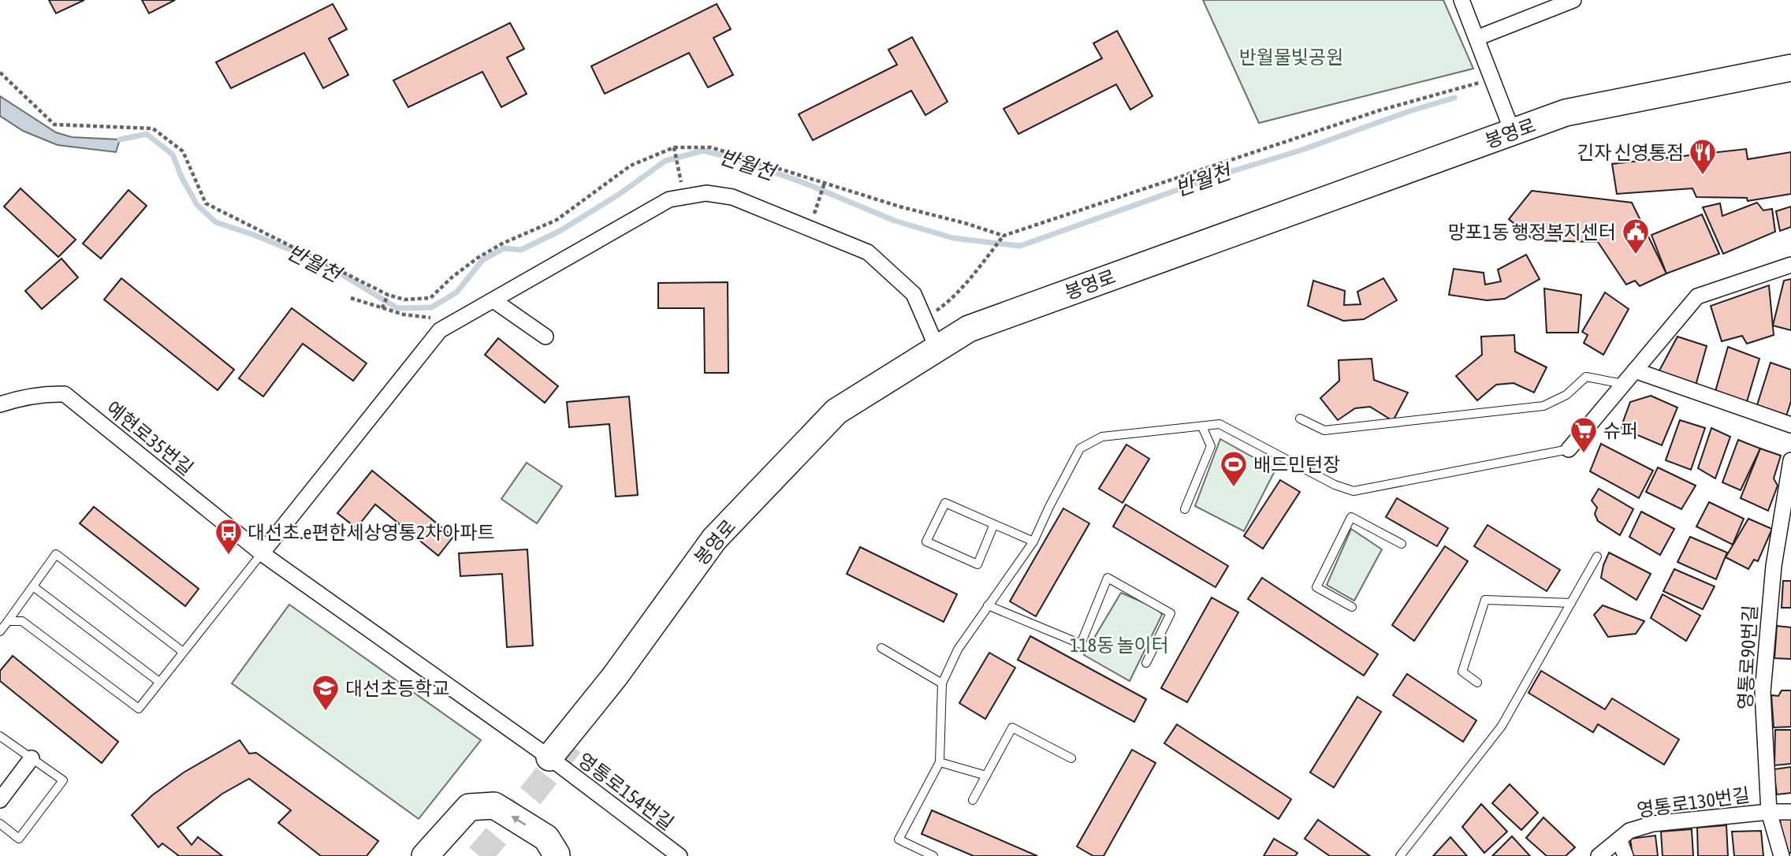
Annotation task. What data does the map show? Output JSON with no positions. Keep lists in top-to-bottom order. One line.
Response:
{"streets":{"highway":["봉영로"],"street":["예현로35번길","영통로90번길","영통로154번길","영통로130번길"]},"crossings":[["봉영로","예현로35번길"],["봉영로","영통로154번길"],["예현로35번길","영통로154번길"],["영통로90번길","영통로130번길"]],"water":["반월천"],"parks":["반월물빛공원","118동 놀이터"],"places":{"restaurant":["긴자 신영통점"],"public building":["망포1동 행정복지센터"],"supermarket":["슈퍼"],"sports":["배드민턴장"],"bus stop":["대선초.e편한세상영통2차아파트"],"school or university":["대선초등학교"]}}
